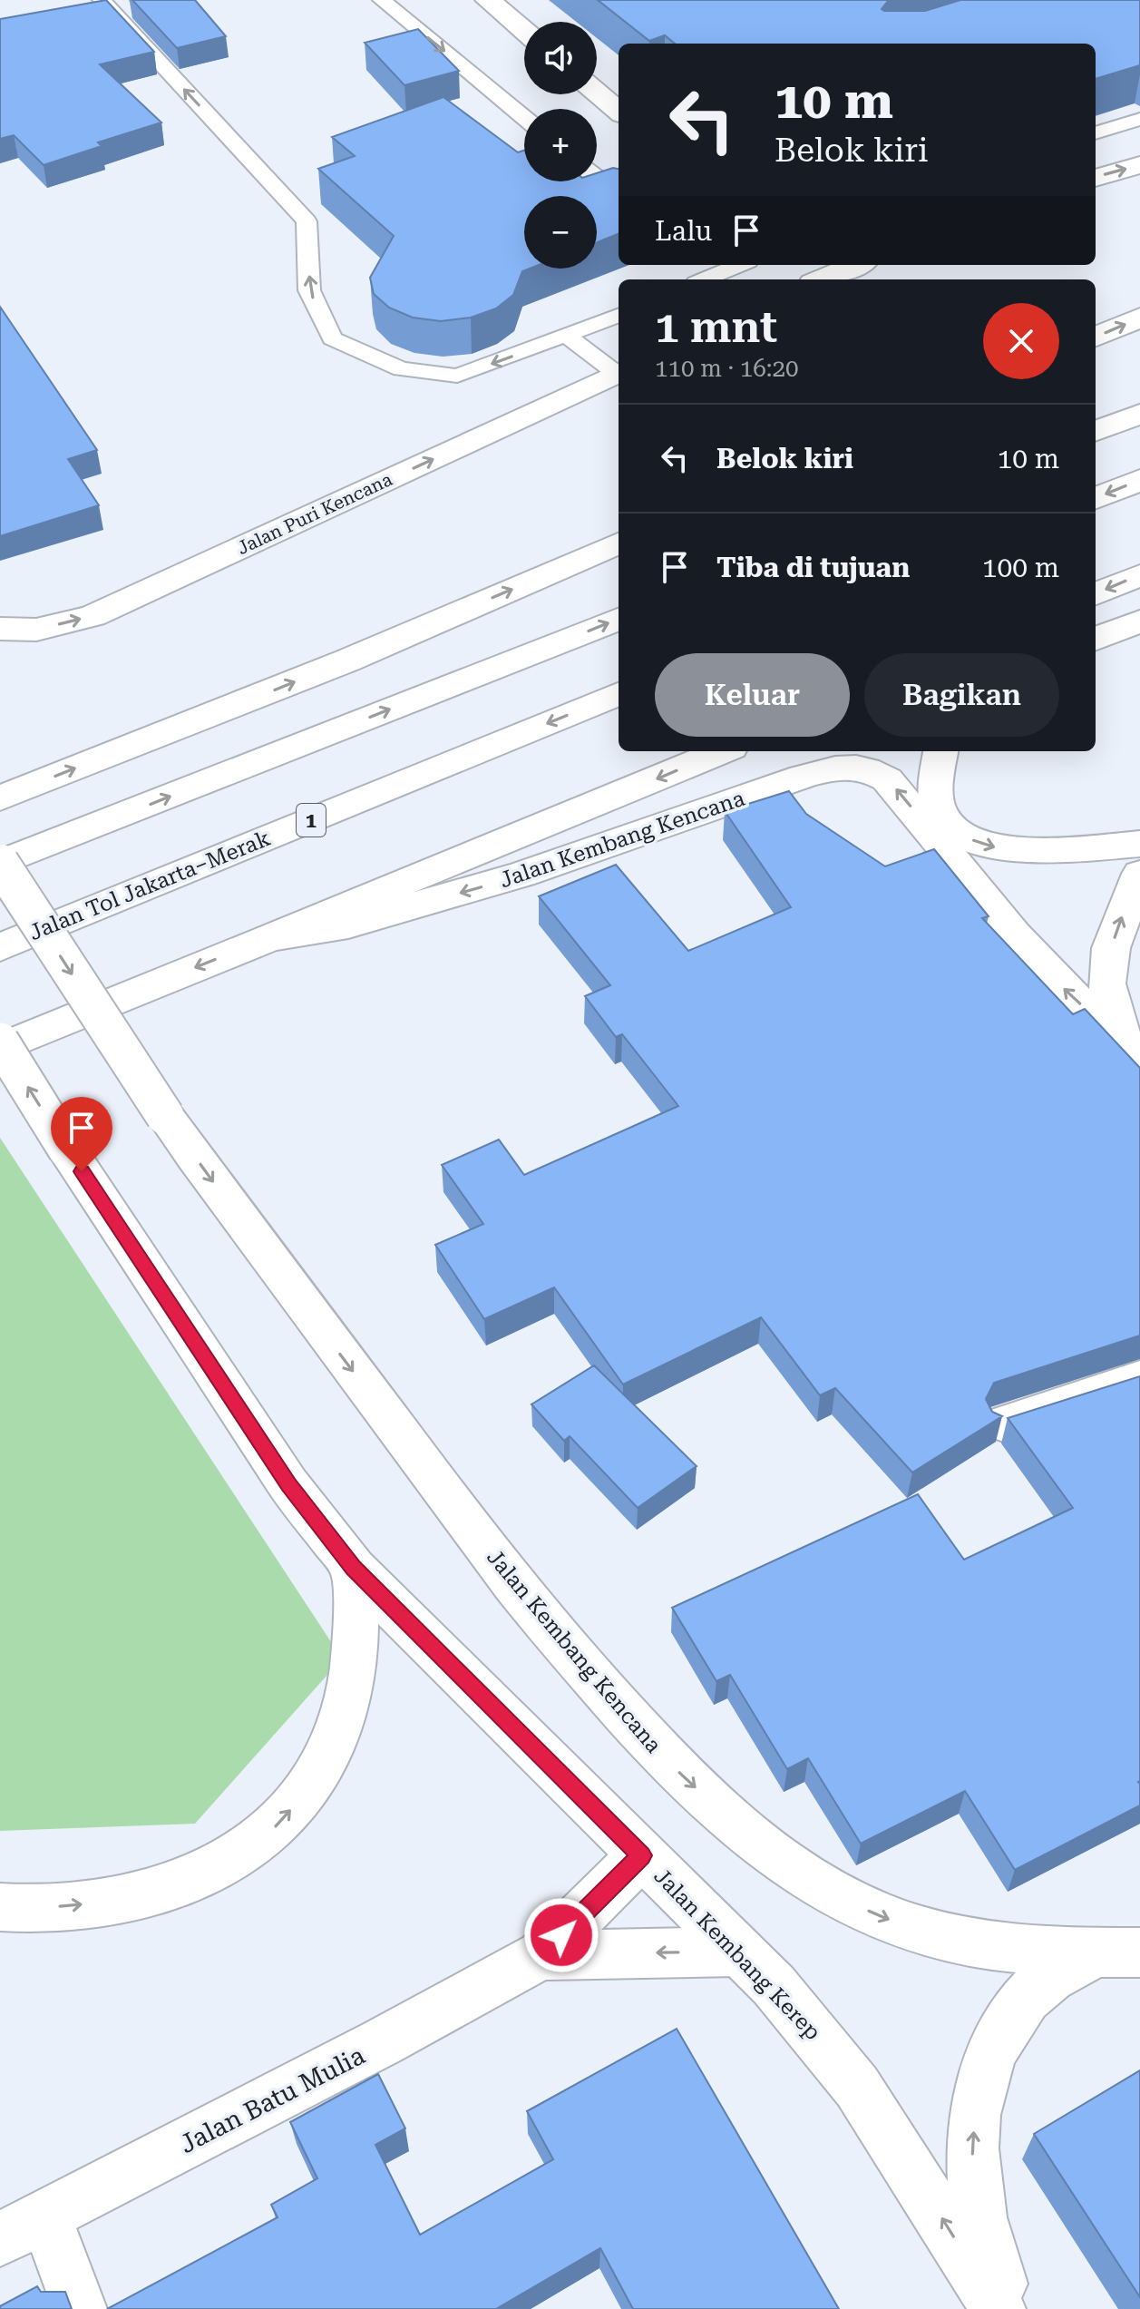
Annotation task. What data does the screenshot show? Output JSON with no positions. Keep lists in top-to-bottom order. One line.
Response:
{"streets":{"main road":["Jalan Puri Kencana","1","Jalan Kembang Kencana","Jalan Tol Jakarta–Merak","Jalan Kembang Kerep","Jalan Batu Mulia"]},"crossings":[["Jalan Kembang Kerep","Jalan Batu Mulia"]],"one_way":["Jalan Kembang Kerep"],"page":{"map_buttons":["+","−"],"turn":["10 m","Belok kiri"],"then":"Lalu","heading":["1 mnt","110 m · 16:20"],"list":[{"name":"Belok kiri","value":"10 m"},{"name":"Tiba di tujuan","value":"100 m"}],"buttons":["Keluar","Bagikan"]}}
